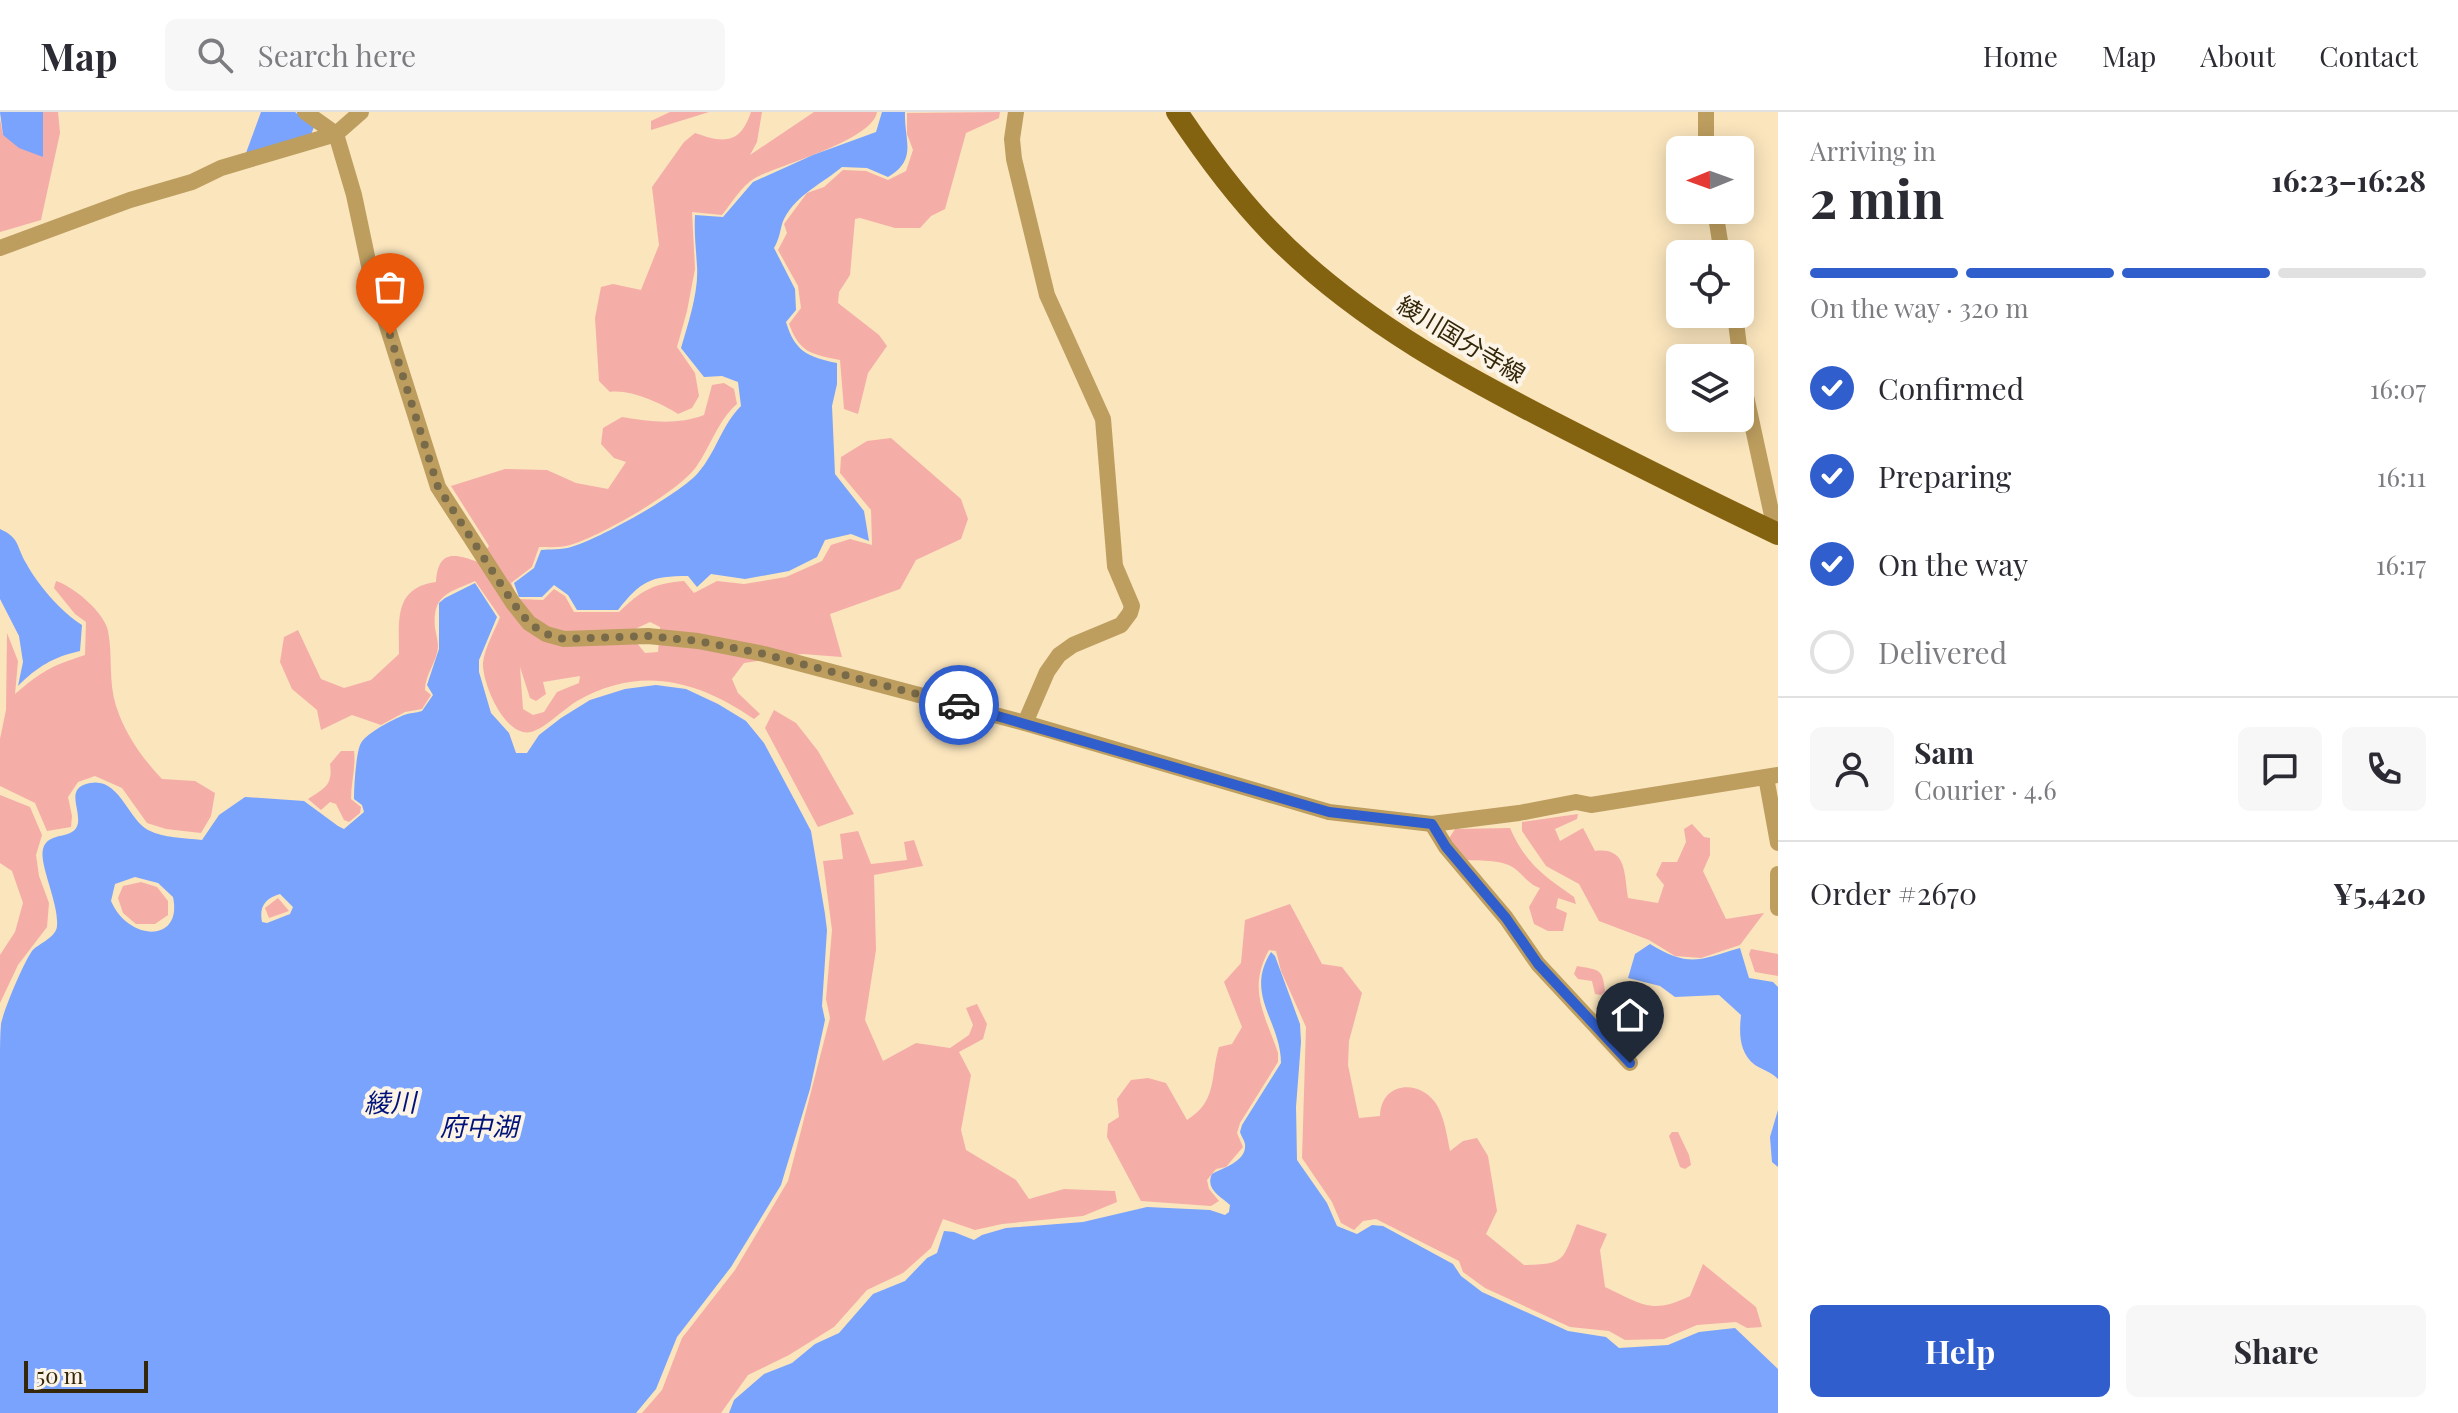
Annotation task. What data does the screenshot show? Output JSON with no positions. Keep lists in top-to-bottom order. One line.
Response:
{"streets":{"main road":["綾川国分寺線"]},"water":["綾川","府中湖"],"scale_bar":"50 m","north":"left","page":{"header":"Map","search":"Search here","nav":["Home","Map","About","Contact"],"heading":["2 min","Arriving in","16:23–16:28"],"panel":["Sam","Courier · 4.6","Order #2670","¥5,420"],"bar":"On the way · 320 m","list":[["Confirmed","16:07"],["Preparing","16:11"],["On the way","16:17"],"Delivered"],"buttons":["Help","Share"],"scale":"50 m"}}
